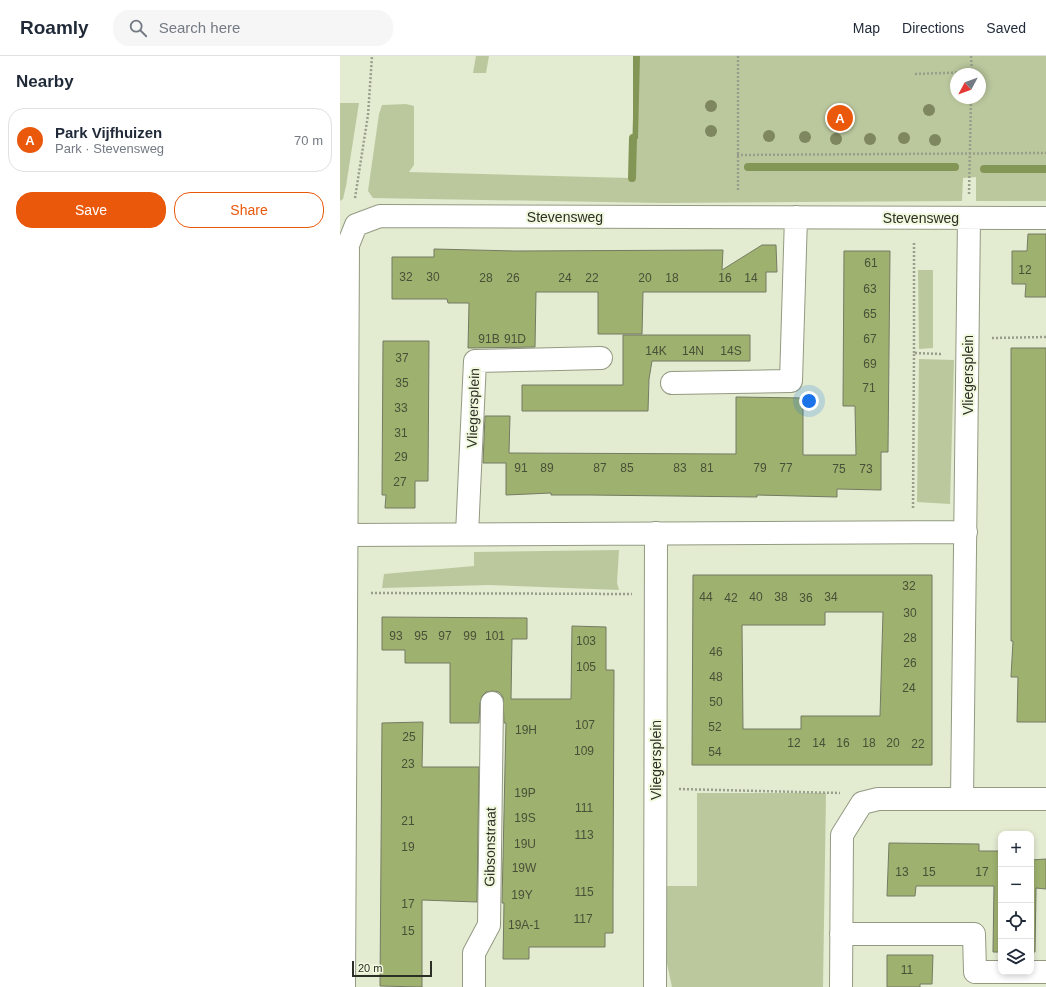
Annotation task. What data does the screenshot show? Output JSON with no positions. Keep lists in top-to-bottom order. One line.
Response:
{"streets":{"street":["Stevensweg","Vliegersplein","Gibsonstraat"]},"crossings":[["Stevensweg","Vliegersplein"]],"house_numbers":["61","12","32","30","28","26","24","22","20","18","16","14","63","65","91B","91D","67","14K","14N","14S","37","69","35","71","33","31","29","91","89","87","85","83","81","79","77","75","73","27","32","44","40","38","34","42","36","30","93","95","97","99","101","28","103","46","26","105","48","24","50","107","52","19H","25","12","14","16","18","20","22","109","54","23","19P","111","19S","21","113","19U","19","19W","13","15","17","115","19Y","17","117","19A-1","15","11"],"scale_bar":"20 m","north":"bottom left","page":{"header":"Roamly","search":"Search here","nav":["Map","Directions","Saved"],"heading":"Nearby","pins":"A","list":[{"mark":"A","name":"Park Vijfhuizen","note":"Park · Stevensweg","value":"70 m"}],"buttons":["Save","Share"],"map_buttons":["+","−"],"scale":"20 m"}}
